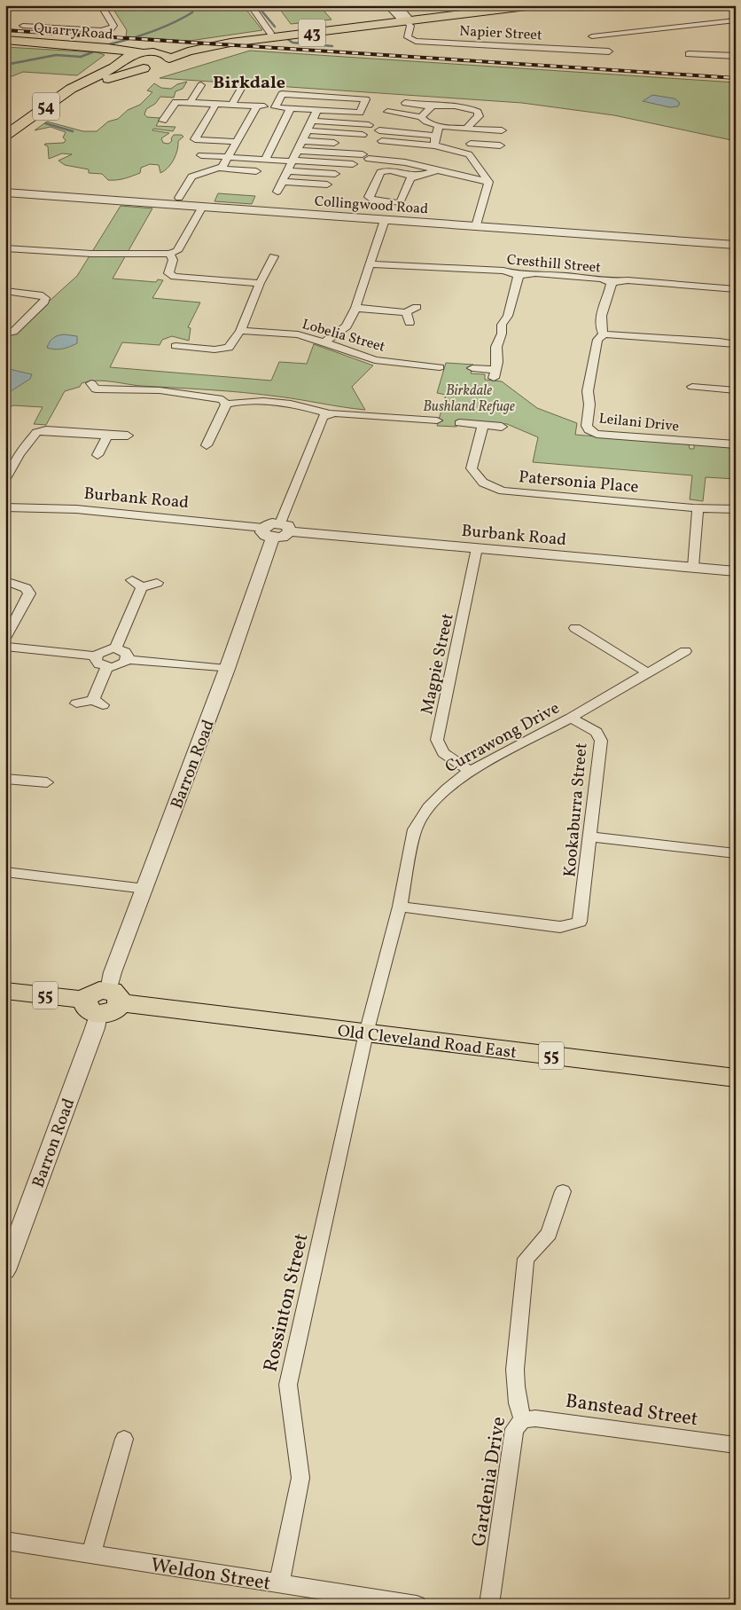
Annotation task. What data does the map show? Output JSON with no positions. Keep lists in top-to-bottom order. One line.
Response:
{"streets":{"main road":["Quarry Road","43","54","55","Old Cleveland Road East"],"street":["Napier Street","Collingwood Road","Cresthill Street","Lobelia Street","Leilani Drive","Patersonia Place","Burbank Road","Magpie Street","Currawong Drive","Barron Road","Kookaburra Street","Rossinton Street","Banstead Street","Gardenia Drive","Weldon Street"]},"crossings":[["Quarry Road","43"],["Quarry Road","54"],["Napier Street","43"],["43","54"],["Burbank Road","Magpie Street"],["Burbank Road","Barron Road"],["Magpie Street","Currawong Drive"],["Currawong Drive","Kookaburra Street"],["Currawong Drive","Old Cleveland Road East"],["Currawong Drive","Rossinton Street"],["Barron Road","55"],["Barron Road","Old Cleveland Road East"],["55","Old Cleveland Road East"],["Old Cleveland Road East","Rossinton Street"],["Rossinton Street","Weldon Street"],["Banstead Street","Gardenia Drive"]],"districts":["Birkdale"],"parks":["Birkdale Bushland Refuge"]}
